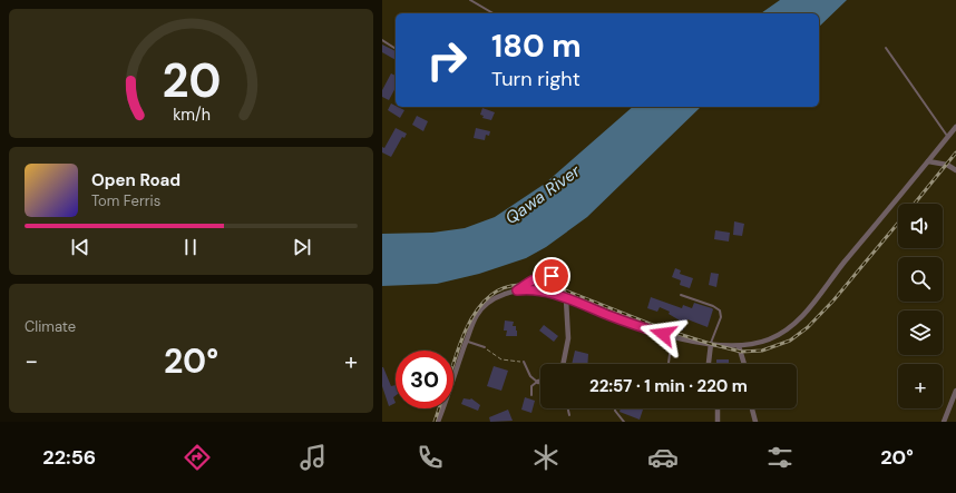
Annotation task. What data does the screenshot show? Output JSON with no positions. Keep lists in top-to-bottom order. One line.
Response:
{"water":["Qawa River"],"page":{"turn":["180 m","Turn right"],"song":["Open Road","Tom Ferris"],"map_buttons":"+","tile":"Climate","heat":["−","20°","+"],"limit":"30","trip":"22:57 · 1 min · 220 m","tabs":["22:56","20°"],"gauge":["20","km/h"]}}
